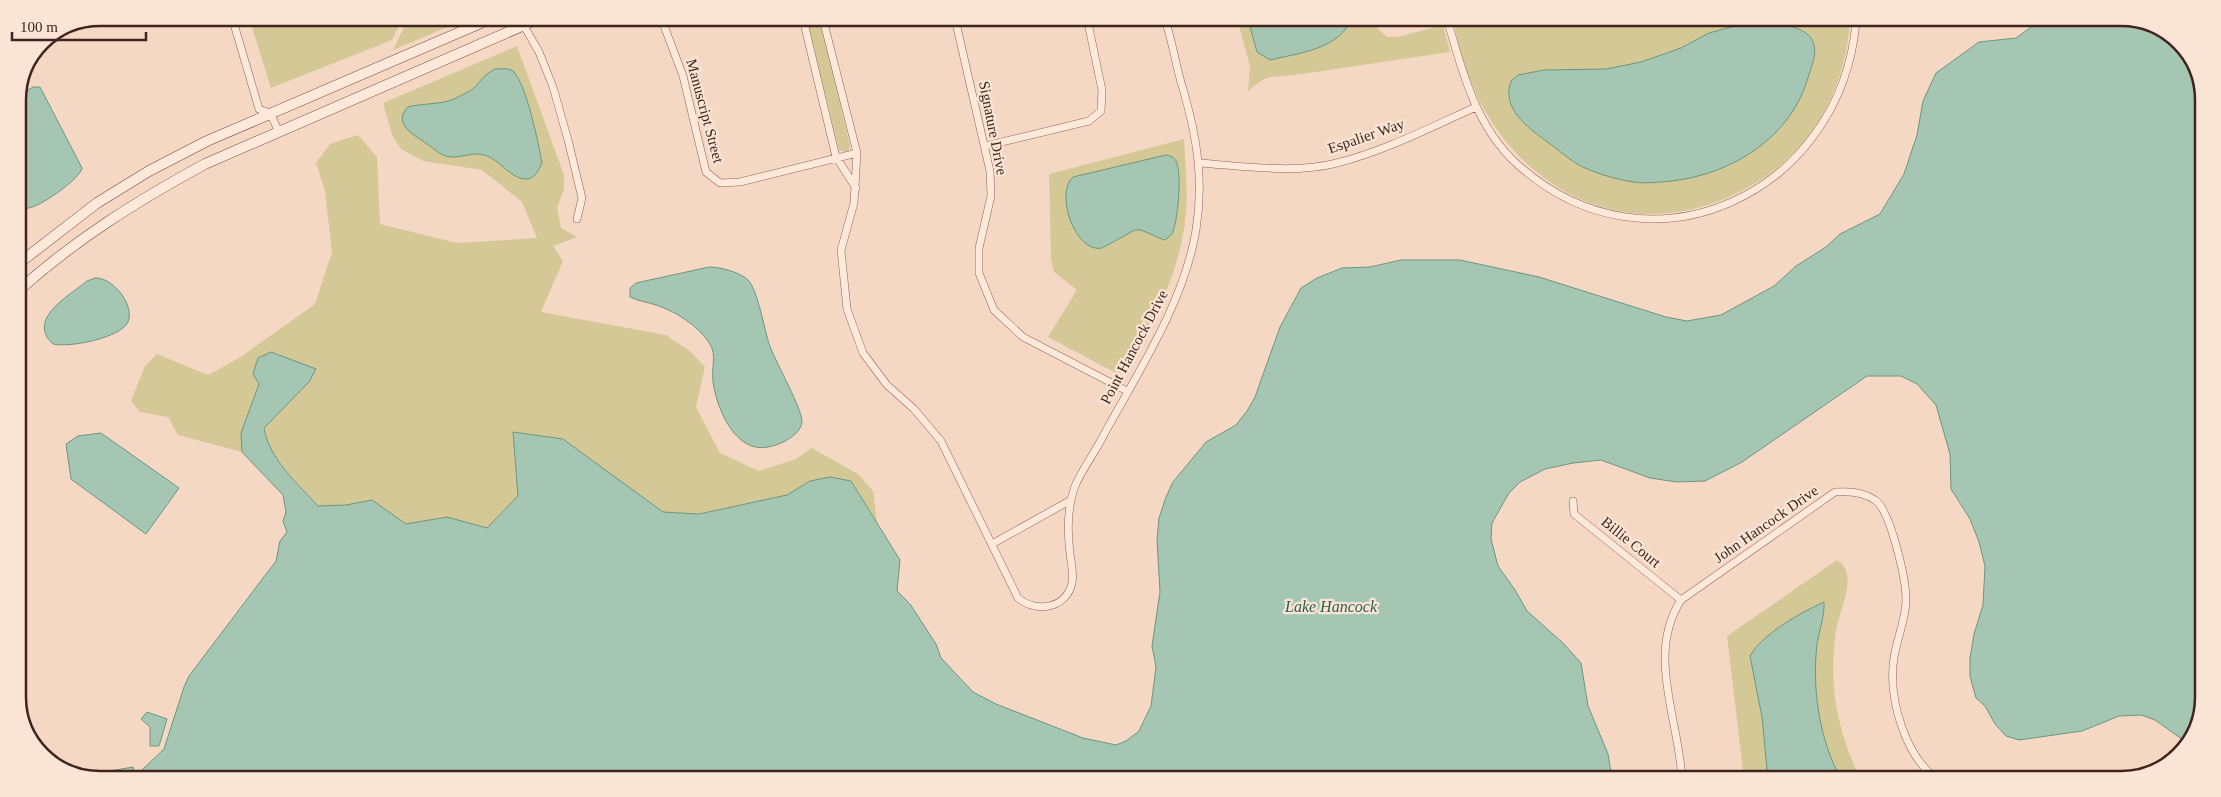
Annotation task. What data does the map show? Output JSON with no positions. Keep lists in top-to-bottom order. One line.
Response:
{"streets":{"street":["Manuscript Street","Signature Drive","Espalier Way","Point Hancock Drive","John Hancock Drive","Billie Court"]},"crossings":[["Manuscript Street","Point Hancock Drive"],["Signature Drive","Point Hancock Drive"],["Espalier Way","Point Hancock Drive"],["John Hancock Drive","Billie Court"]],"water":["Lake Hancock"],"scale_bar":"100 m"}
